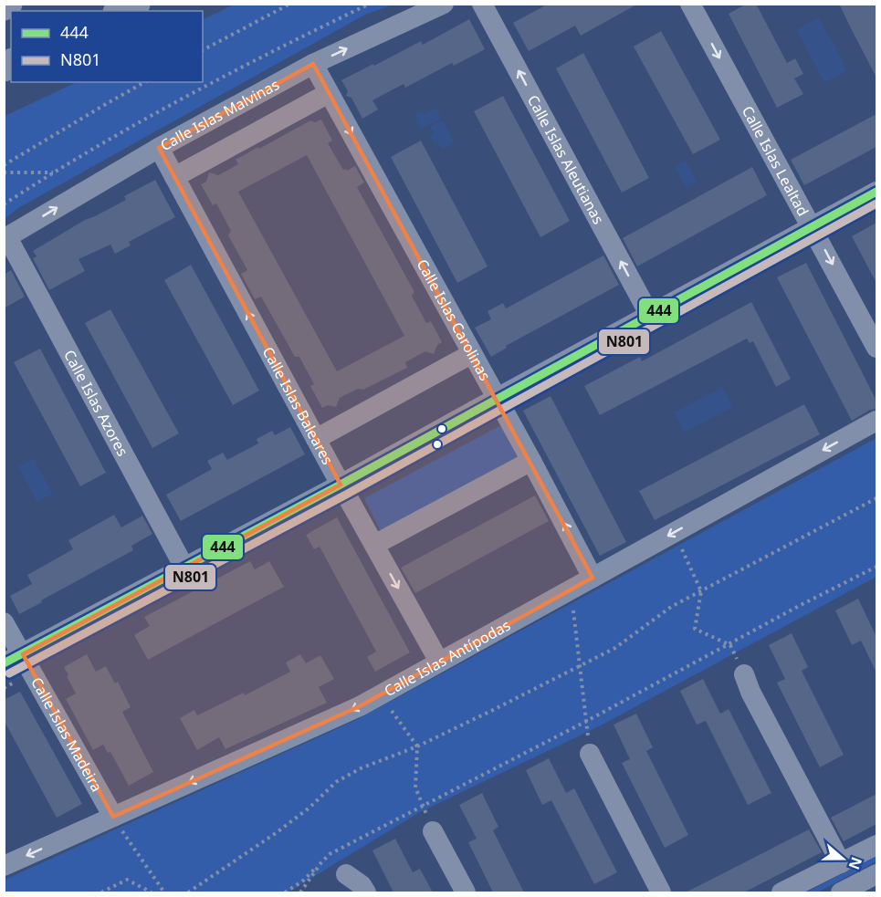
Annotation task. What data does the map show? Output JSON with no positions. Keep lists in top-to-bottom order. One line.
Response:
{"streets":{"street":["Calle Islas Malvinas","Calle Islas Aleutianas","Calle Islas Lealtad","Calle Islas Carolinas","Calle Islas Azores","Calle Islas Baleares","Calle Islas Antípodas","Calle Islas Madeira"]},"crossings":[["Calle Islas Malvinas","Calle Islas Carolinas"],["Calle Islas Malvinas","Calle Islas Azores"],["Calle Islas Malvinas","Calle Islas Baleares"],["Calle Islas Carolinas","Calle Islas Antípodas"],["Calle Islas Baleares","Calle Islas Antípodas"],["Calle Islas Antípodas","Calle Islas Madeira"]],"one_way":["Calle Islas Malvinas","Calle Islas Aleutianas","Calle Islas Lealtad","Calle Islas Antípodas"],"lines":["transit line 444","transit line N801"],"legend":["444","N801"],"north":"right"}
